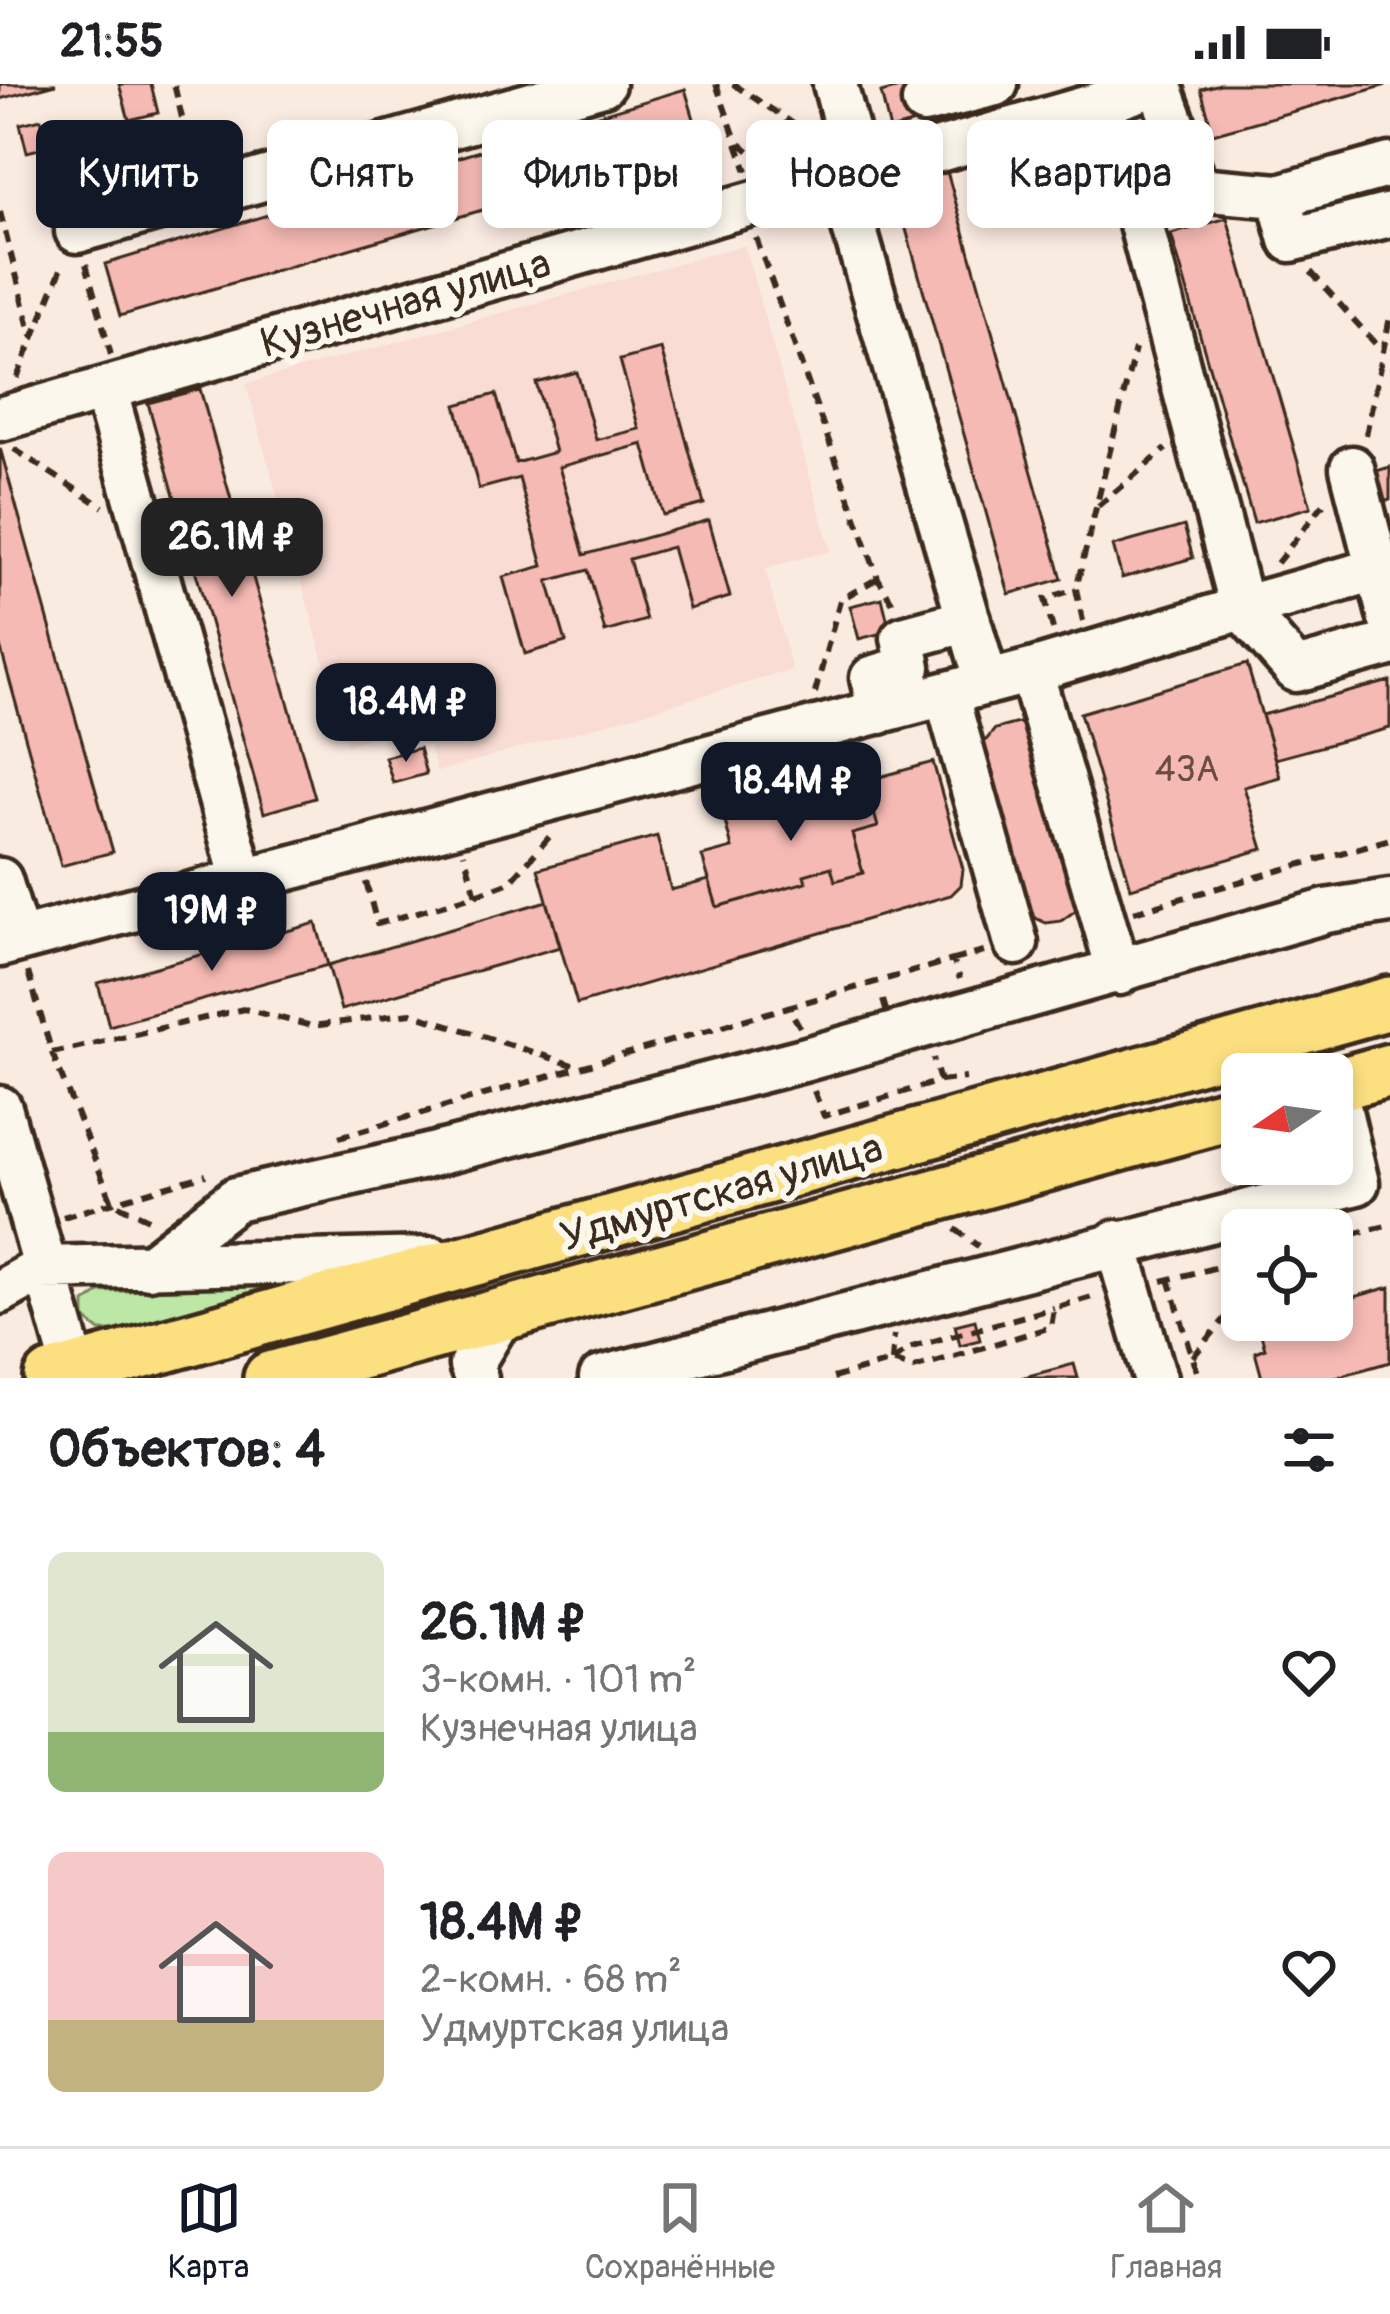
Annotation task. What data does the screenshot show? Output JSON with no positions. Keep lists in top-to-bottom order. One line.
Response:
{"streets":{"main road":["Удмуртская улица"],"street":["Кузнечная улица"]},"house_numbers":["43А"],"north":"left","page":{"status":"21:55","chip":["Купить","Снять","Фильтры","Новое","Квартира"],"price":["26.1M ₽","18.4M ₽","18.4M ₽","19M ₽"],"heading":"Объектов: 4","list":[{"name":"26.1M ₽","note":"3-комн. · 101 m² · Кузнечная улица"},{"name":"18.4M ₽","note":"2-комн. · 68 m² · Удмуртская улица"}],"tabs":["Карта","Сохранённые","Главная"]}}
